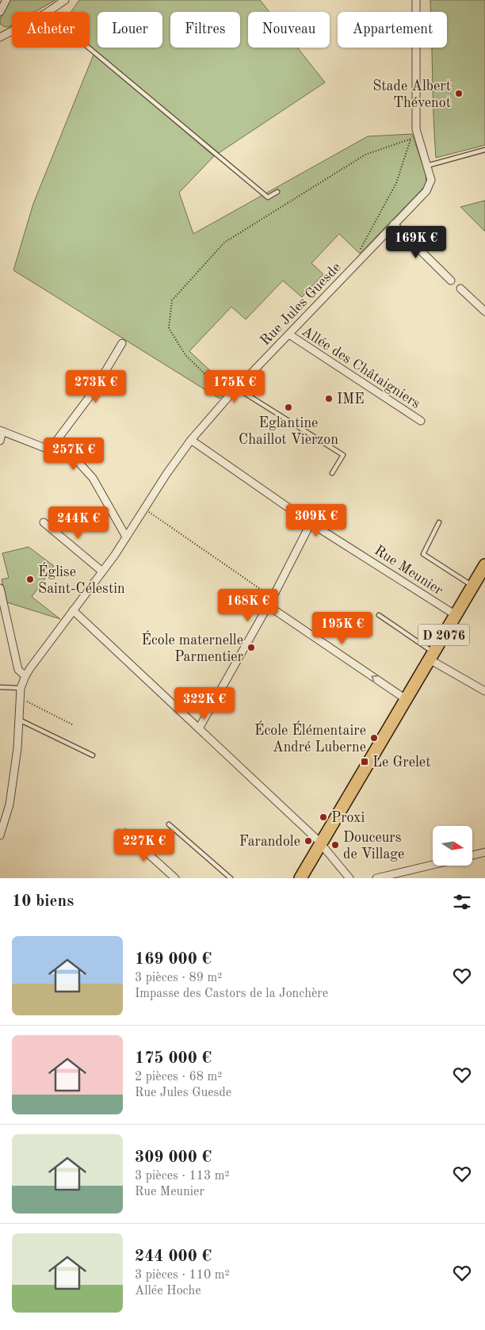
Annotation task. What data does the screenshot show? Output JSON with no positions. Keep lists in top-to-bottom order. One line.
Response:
{"streets":{"main road":["D 2076"],"street":["Rue Jules Guesde","Allée des Châtaigniers","Rue Meunier"]},"crossings":[["Rue Jules Guesde","Allée des Châtaigniers"],["Rue Jules Guesde","Rue Meunier"],["Rue Meunier","D 2076"]],"places":{"other":["Stade Albert Thévenot","IME","Eglantine Chaillot Vierzon","Église Saint-Célestin","École maternelle Parmentier","École Élémentaire André Luberne","Proxi","Farandole","Douceurs de Village"],"transit":["Le Grelet"]},"north":"right","page":{"chip":["Acheter","Louer","Filtres","Nouveau","Appartement"],"price":["169K €","273K €","175K €","257K €","309K €","244K €","168K €","195K €","322K €","227K €"],"heading":"10 biens","list":[{"name":"169 000 €","note":"3 pièces · 89 m² · Impasse des Castors de la Jonchère"},{"name":"175 000 €","note":"2 pièces · 68 m² · Rue Jules Guesde"},{"name":"309 000 €","note":"3 pièces · 113 m² · Rue Meunier"},{"name":"244 000 €","note":"3 pièces · 110 m² · Allée Hoche"}]}}
